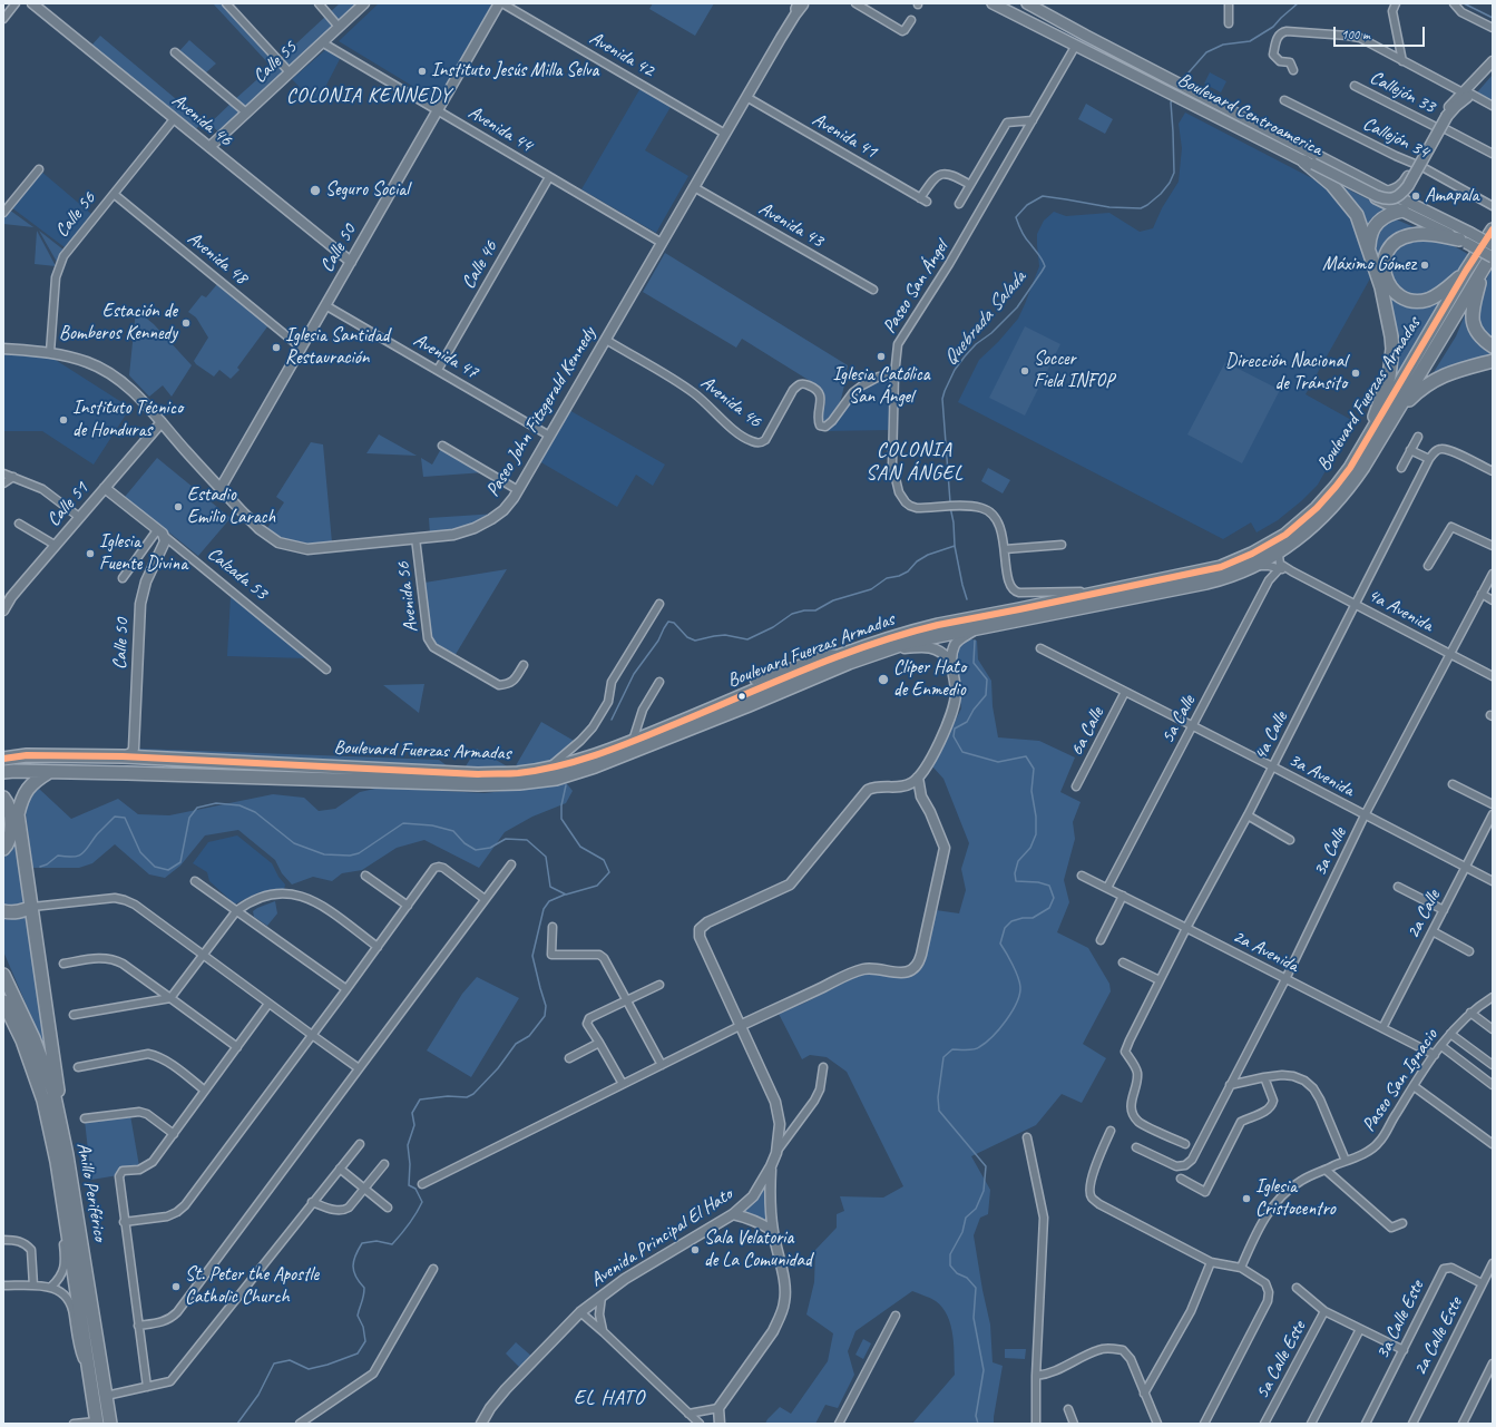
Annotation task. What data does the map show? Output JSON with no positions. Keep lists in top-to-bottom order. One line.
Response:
{"streets":{"highway":["Boulevard Fuerzas Armadas","Anillo Periférico"],"main road":["Boulevard Centroamerica"],"street":["Avenida 42","Calle 55","Callejón 33","Avenida 46","Avenida 44","Avenida 41","Callejón 34","Calle 56","Avenida 43","Calle 50","Avenida 48","Calle 46","Paseo San Ángel","Avenida 47","Paseo John Fitzgerald Kennedy","Calle 51","Calzada 53","Avenida 56","4a Avenida","5a Calle","6a Calle","4a Calle","3a Avenida","3a Calle","2a Calle","2a Avenida","Paseo San Ignacio","Avenida Principal El Hato","3a Calle Este","2a Calle Este","5a Calle Este"]},"crossings":[["Avenida 42","Calle 50"],["Avenida 42","Paseo John Fitzgerald Kennedy"],["Calle 55","Avenida 46"],["Calle 55","Avenida 44"],["Boulevard Centroamerica","Paseo San Ángel"],["Avenida 46","Calle 56"],["Avenida 46","Calle 50"],["Avenida 46","Paseo San Ángel"],["Avenida 46","Paseo John Fitzgerald Kennedy"],["Avenida 44","Calle 50"],["Avenida 44","Calle 46"],["Avenida 44","Paseo John Fitzgerald Kennedy"],["Avenida 41","Paseo John Fitzgerald Kennedy"],["Calle 56","Avenida 48"],["Calle 56","Paseo John Fitzgerald Kennedy"],["Avenida 43","Paseo John Fitzgerald Kennedy"],["Calle 50","Avenida 48"],["Calle 50","Avenida 47"],["Calle 50","Boulevard Fuerzas Armadas"],["Calle 50","Paseo John Fitzgerald Kennedy"],["Calle 50","Calzada 53"],["Calle 46","Avenida 47"],["Paseo San Ángel","Boulevard Fuerzas Armadas"],["Avenida 47","Paseo John Fitzgerald Kennedy"],["Boulevard Fuerzas Armadas","4a Avenida"],["Paseo John Fitzgerald Kennedy","Calle 51"],["Paseo John Fitzgerald Kennedy","Avenida 56"],["Calle 51","Calzada 53"],["4a Avenida","5a Calle"],["4a Avenida","4a Calle"],["4a Avenida","3a Calle"],["5a Calle","3a Avenida"],["5a Calle","2a Avenida"],["6a Calle","3a Avenida"],["4a Calle","3a Avenida"],["4a Calle","2a Avenida"],["3a Avenida","3a Calle"],["3a Avenida","2a Calle"],["3a Calle","2a Avenida"],["2a Calle","2a Avenida"],["2a Avenida","Paseo San Ignacio"],["3a Calle Este","2a Calle Este"]],"districts":["COLONIA KENNEDY","COLONIA SAN ÁNGEL","EL HATO"],"water":["Quebrada Salada"],"places":["Instituto Jesús Milla Selva","Seguro Social","Amapala","Máximo Gómez","Estación de Bomberos Kennedy","Iglesia Santidad Restauración","Iglesia Católica San Ángel","Soccer Field INFOP","Dirección Nacional de Tránsito","Instituto Técnico de Honduras","Estadio Emilio Larach","Iglesia Fuente Divina","Clíper Hato de Enmedio","Iglesia Cristocentro","Sala Velatoria de La Comunidad","St. Peter the Apostle Catholic Church"],"scale_bar":"100 m"}
